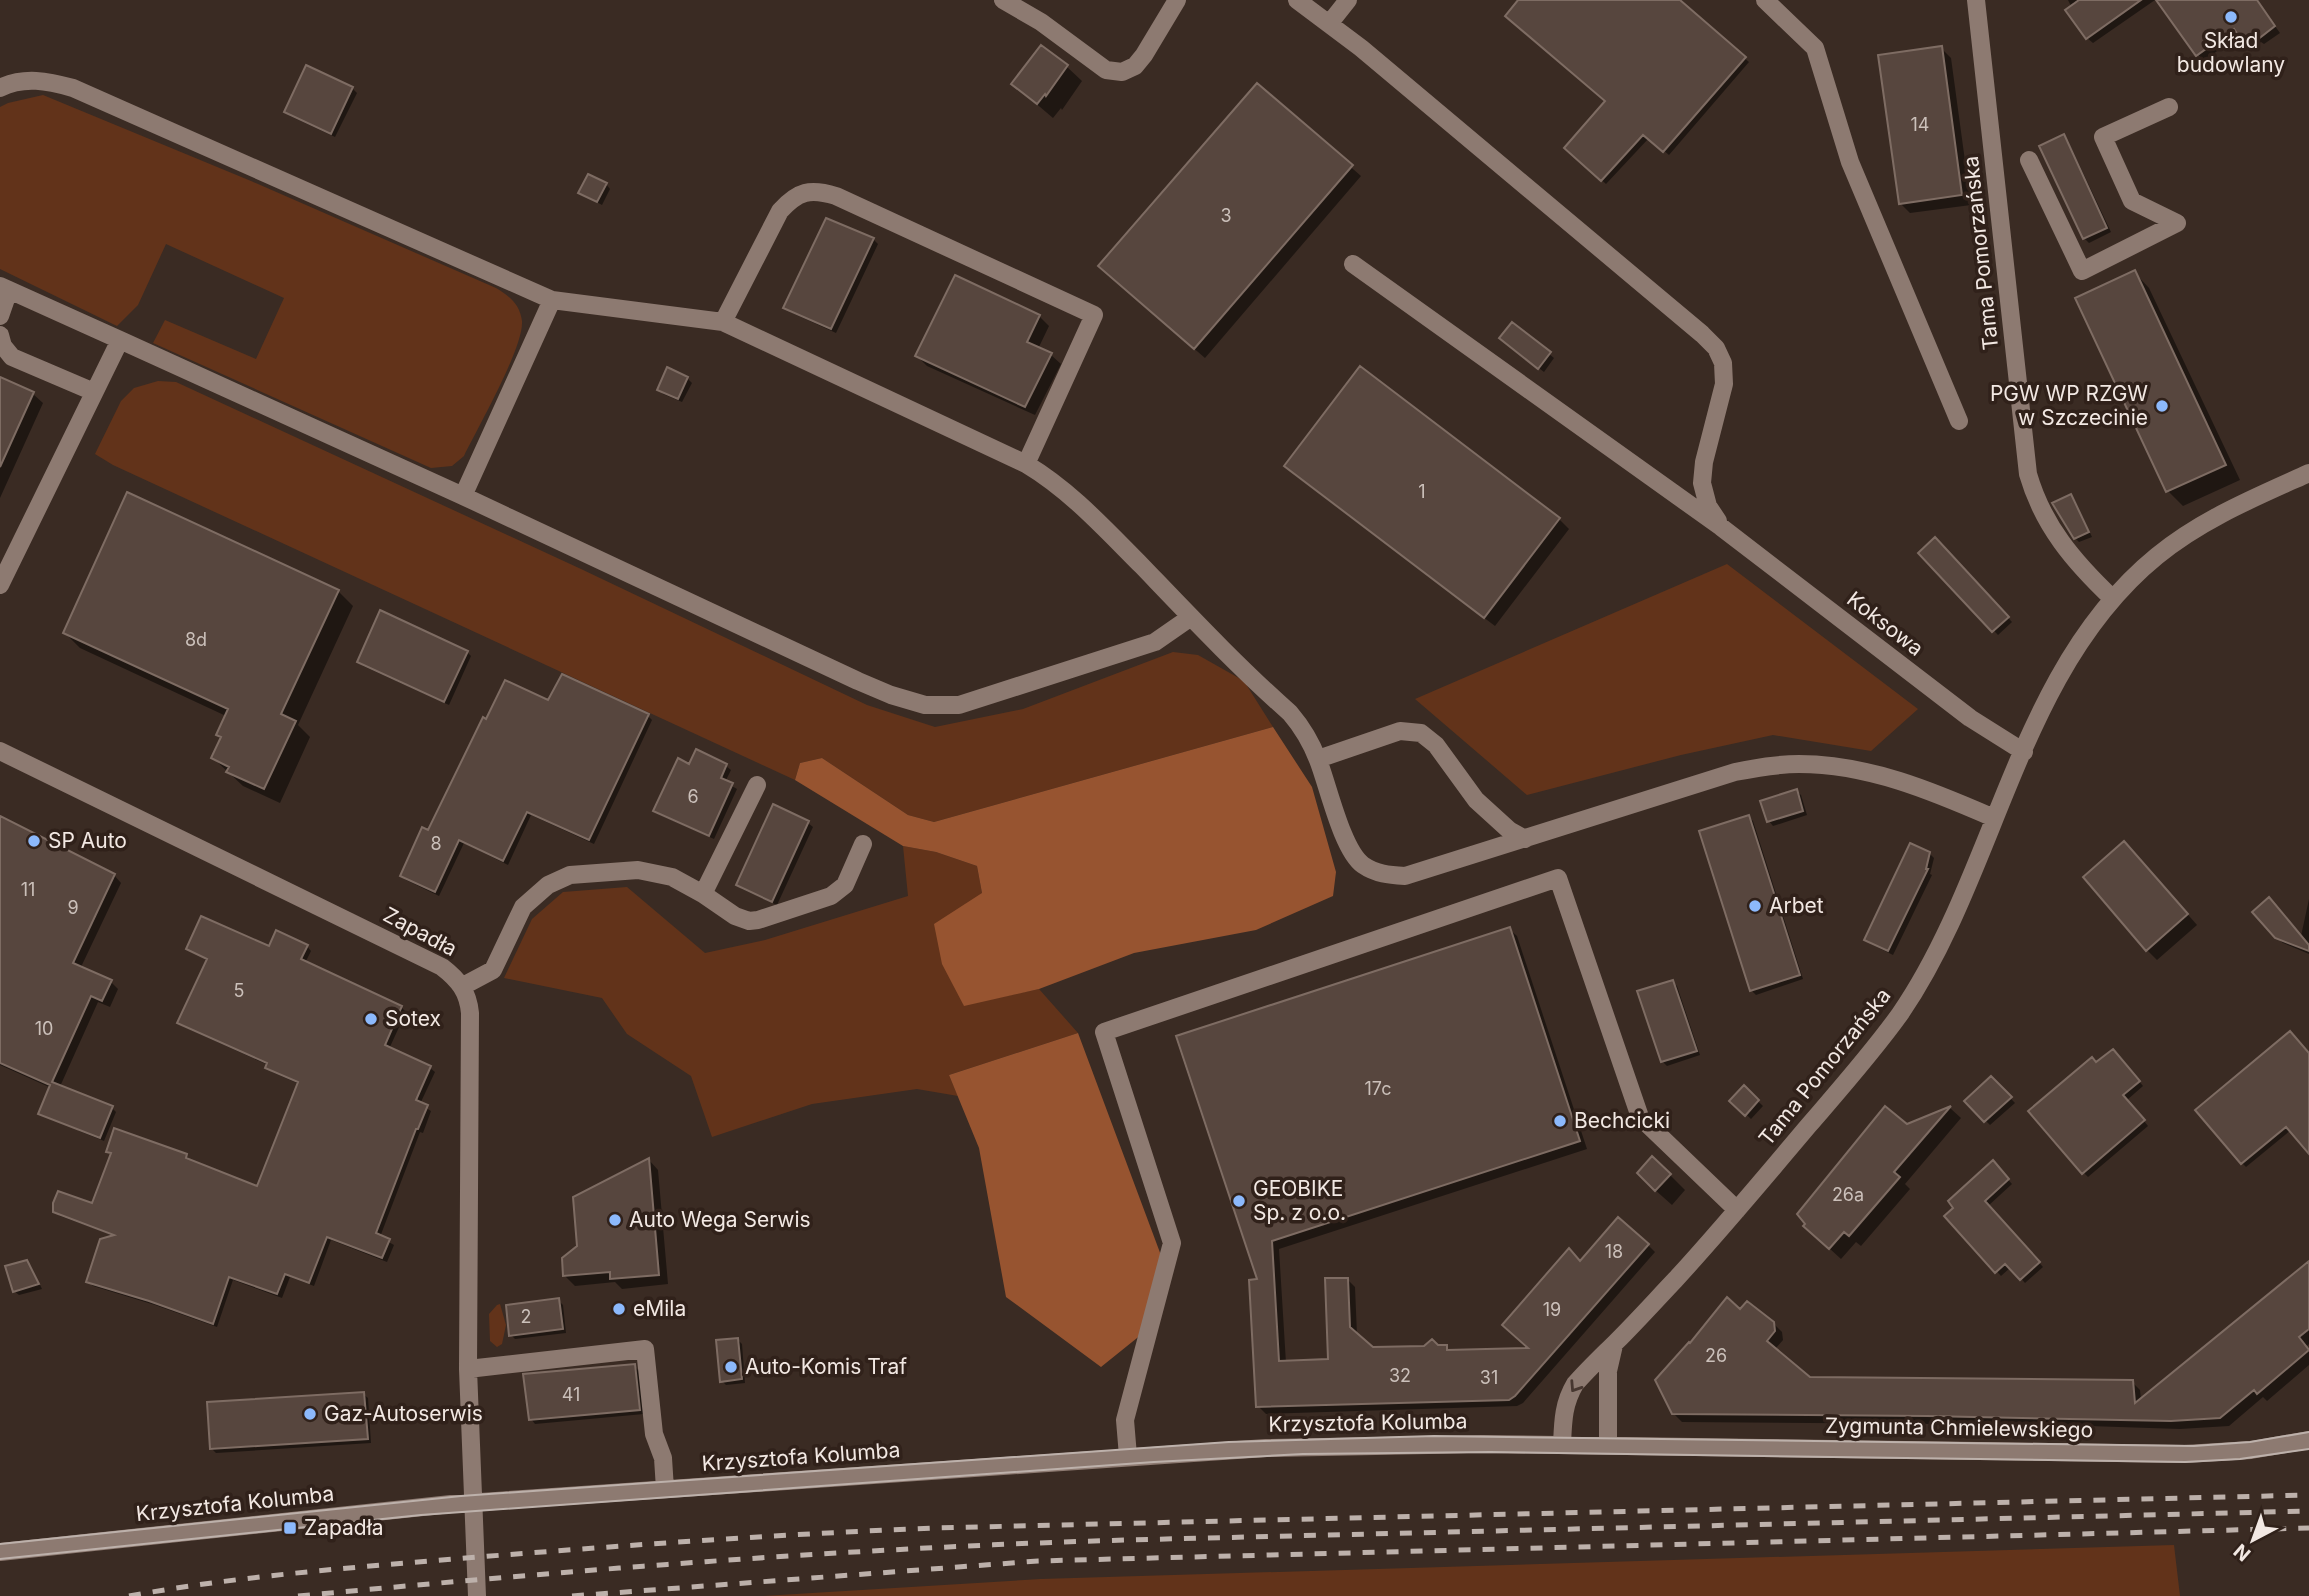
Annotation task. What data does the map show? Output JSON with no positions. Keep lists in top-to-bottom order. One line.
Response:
{"streets":{"street":["Tama Pomorzańska","Koksowa","Zapadła","Krzysztofa Kolumba","Zygmunta Chmielewskiego"]},"crossings":[["Tama Pomorzańska","Koksowa"],["Tama Pomorzańska","Krzysztofa Kolumba"],["Tama Pomorzańska","Zygmunta Chmielewskiego"],["Zapadła","Krzysztofa Kolumba"],["Krzysztofa Kolumba","Zygmunta Chmielewskiego"]],"places":{"other":["Skład budowlany","PGW WP RZGW w Szczecinie","SP Auto","Arbet","Sotex","Bechcicki","GEOBIKE Sp. z o.o.","Auto Wega Serwis","eMila","Auto-Komis Traf","Gaz-Autoserwis"],"transit":["Zapadła"]},"house_numbers":["14","3","1","8d","6","8","11","9","5","10","17c","26a","18","19","2","26","32","31","41"],"north":"bottom left"}
